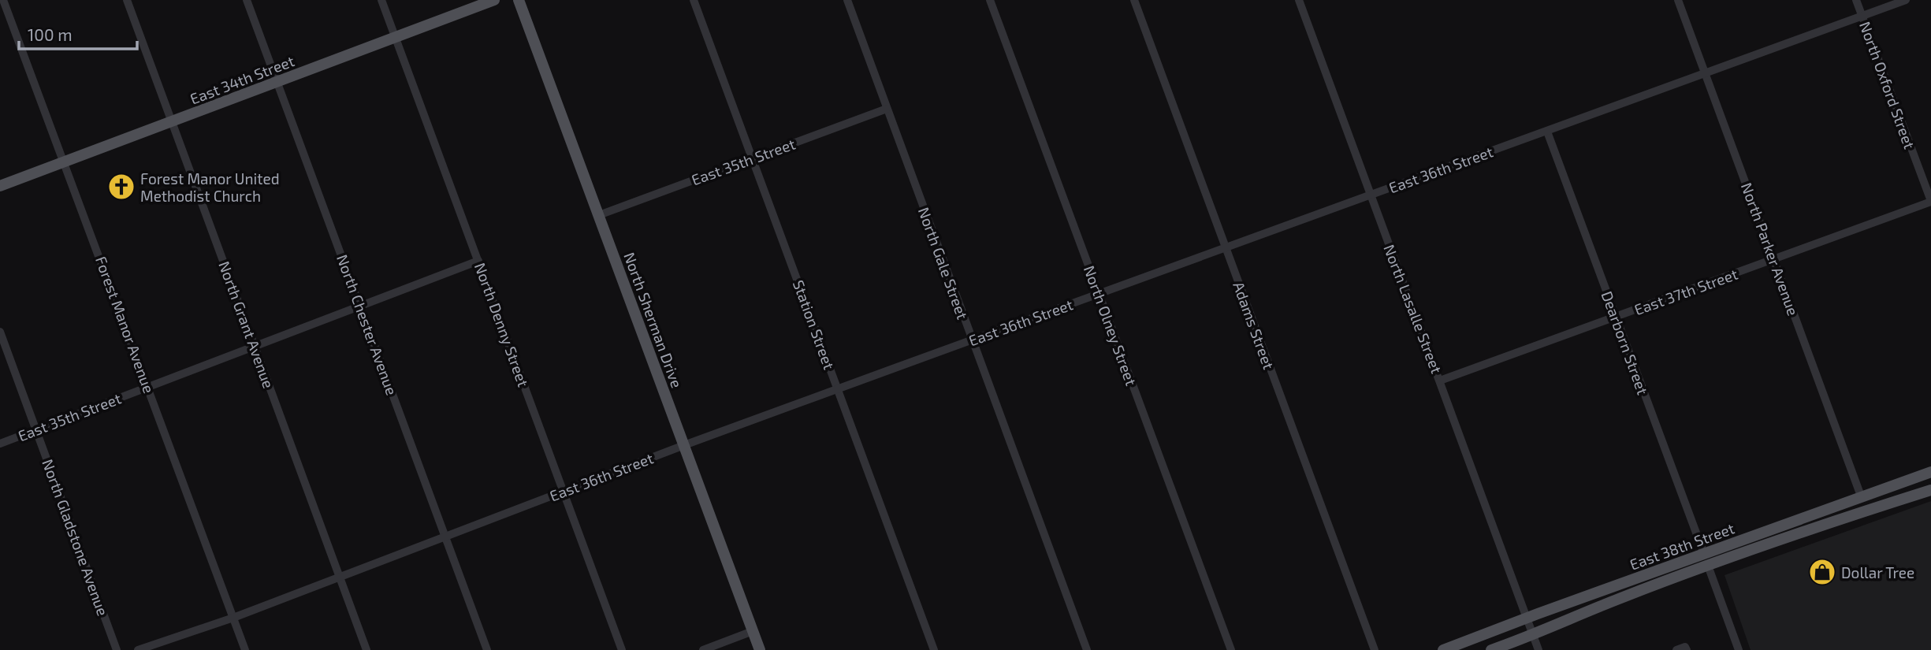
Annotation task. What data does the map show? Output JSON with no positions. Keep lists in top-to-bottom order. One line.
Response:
{"streets":{"main road":["East 34th Street","North Sherman Drive","East 38th Street"],"street":["North Oxford Street","East 35th Street","East 36th Street","North Parker Avenue","North Gale Street","East 37th Street","North Lasalle Street","Forest Manor Avenue","North Grant Avenue","North Chester Avenue","North Denny Street","Station Street","North Olney Street","Adams Street","Dearborn Street","North Gladstone Avenue"]},"crossings":[["East 34th Street","Forest Manor Avenue"],["East 34th Street","North Grant Avenue"],["East 34th Street","North Chester Avenue"],["East 34th Street","North Denny Street"],["North Oxford Street","East 36th Street"],["North Oxford Street","East 37th Street"],["East 35th Street","North Gale Street"],["East 35th Street","North Sherman Drive"],["East 35th Street","Forest Manor Avenue"],["East 35th Street","North Grant Avenue"],["East 35th Street","North Chester Avenue"],["East 35th Street","North Denny Street"],["East 35th Street","Station Street"],["East 35th Street","North Gladstone Avenue"],["East 36th Street","North Parker Avenue"],["East 36th Street","North Gale Street"],["East 36th Street","North Lasalle Street"],["East 36th Street","North Sherman Drive"],["East 36th Street","Forest Manor Avenue"],["East 36th Street","North Grant Avenue"],["East 36th Street","North Chester Avenue"],["East 36th Street","North Denny Street"],["East 36th Street","Station Street"],["East 36th Street","North Olney Street"],["East 36th Street","Adams Street"],["East 36th Street","Dearborn Street"],["North Parker Avenue","East 37th Street"],["North Parker Avenue","East 38th Street"],["East 37th Street","North Lasalle Street"],["East 37th Street","Dearborn Street"],["North Lasalle Street","East 38th Street"],["Dearborn Street","East 38th Street"]],"places":{"church":["Forest Manor United Methodist Church"],"shop":["Dollar Tree"]},"scale_bar":"100 m"}
